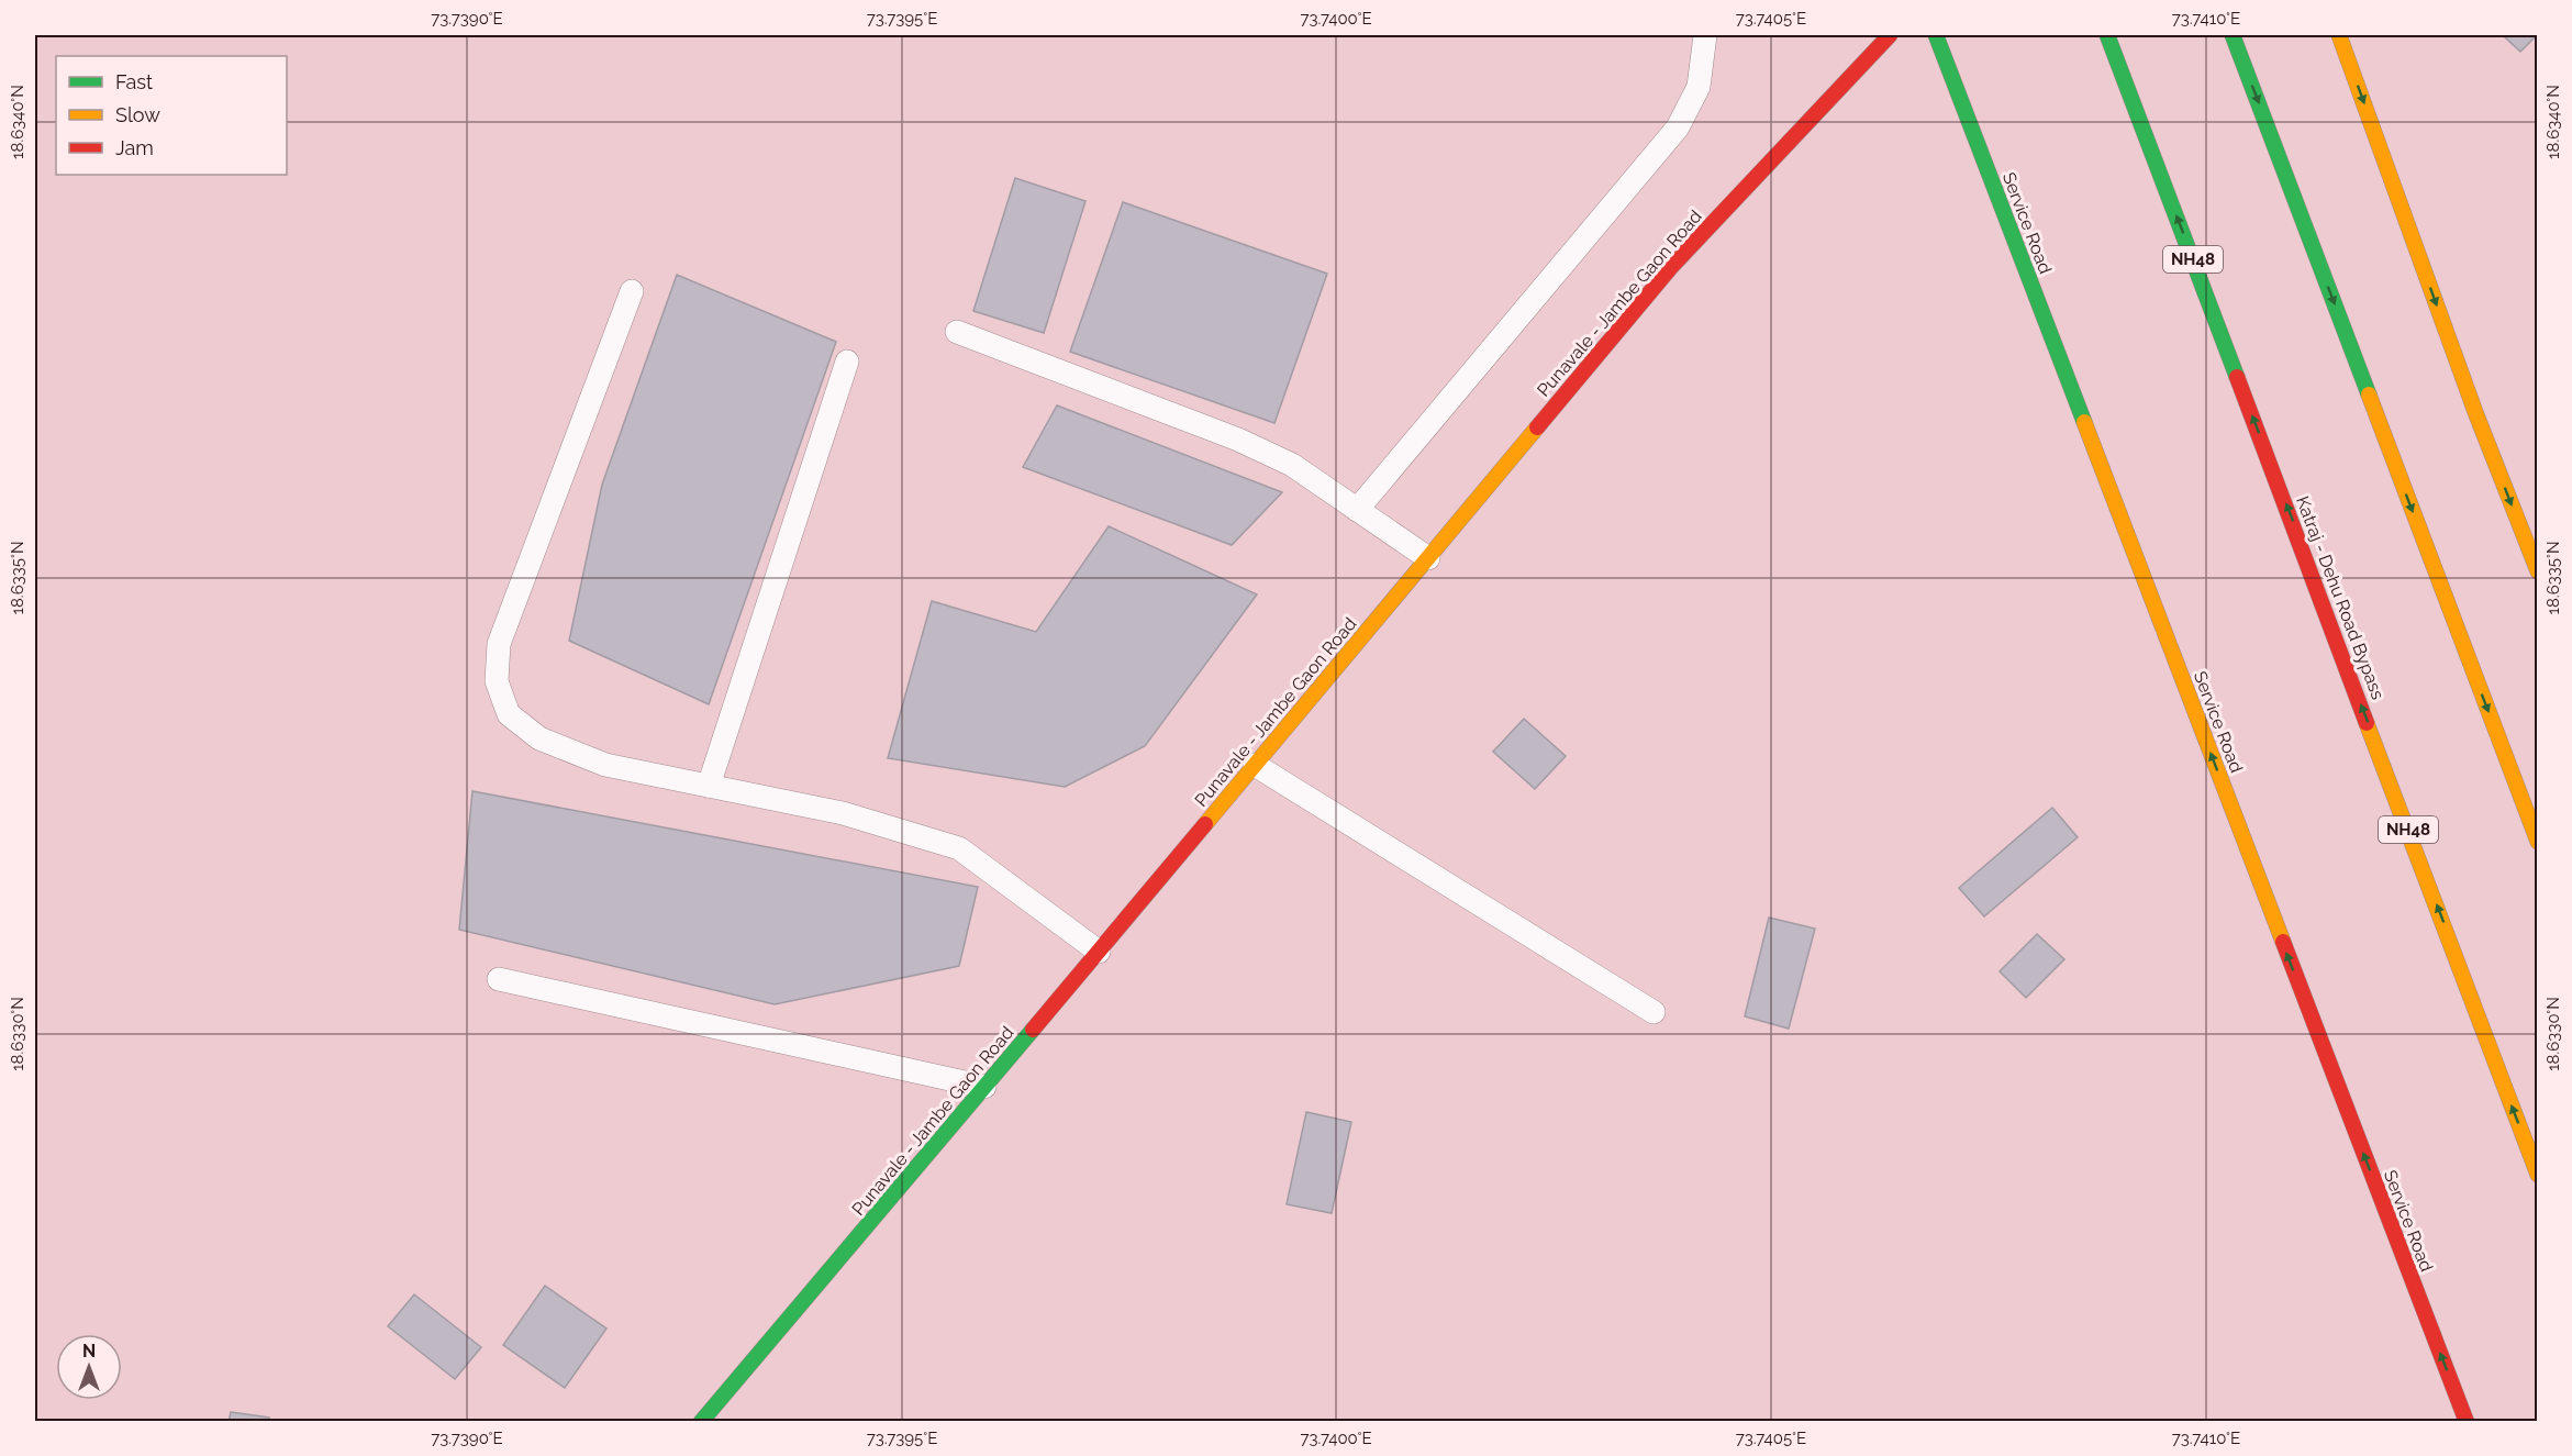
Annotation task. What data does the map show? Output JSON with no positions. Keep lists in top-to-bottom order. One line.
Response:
{"streets":{"main road":["Service Road","NH48","Punavale - Jambe Gaon Road","Katraj - Dehu Road Bypass"]},"one_way":["Service Road"],"legend":["Fast","Slow","Jam"],"north":"top","coordinates":["73.7390°E","73.7395°E","73.7400°E","73.7405°E","73.7410°E","18.6340°N","18.6335°N","18.6330°N"]}
